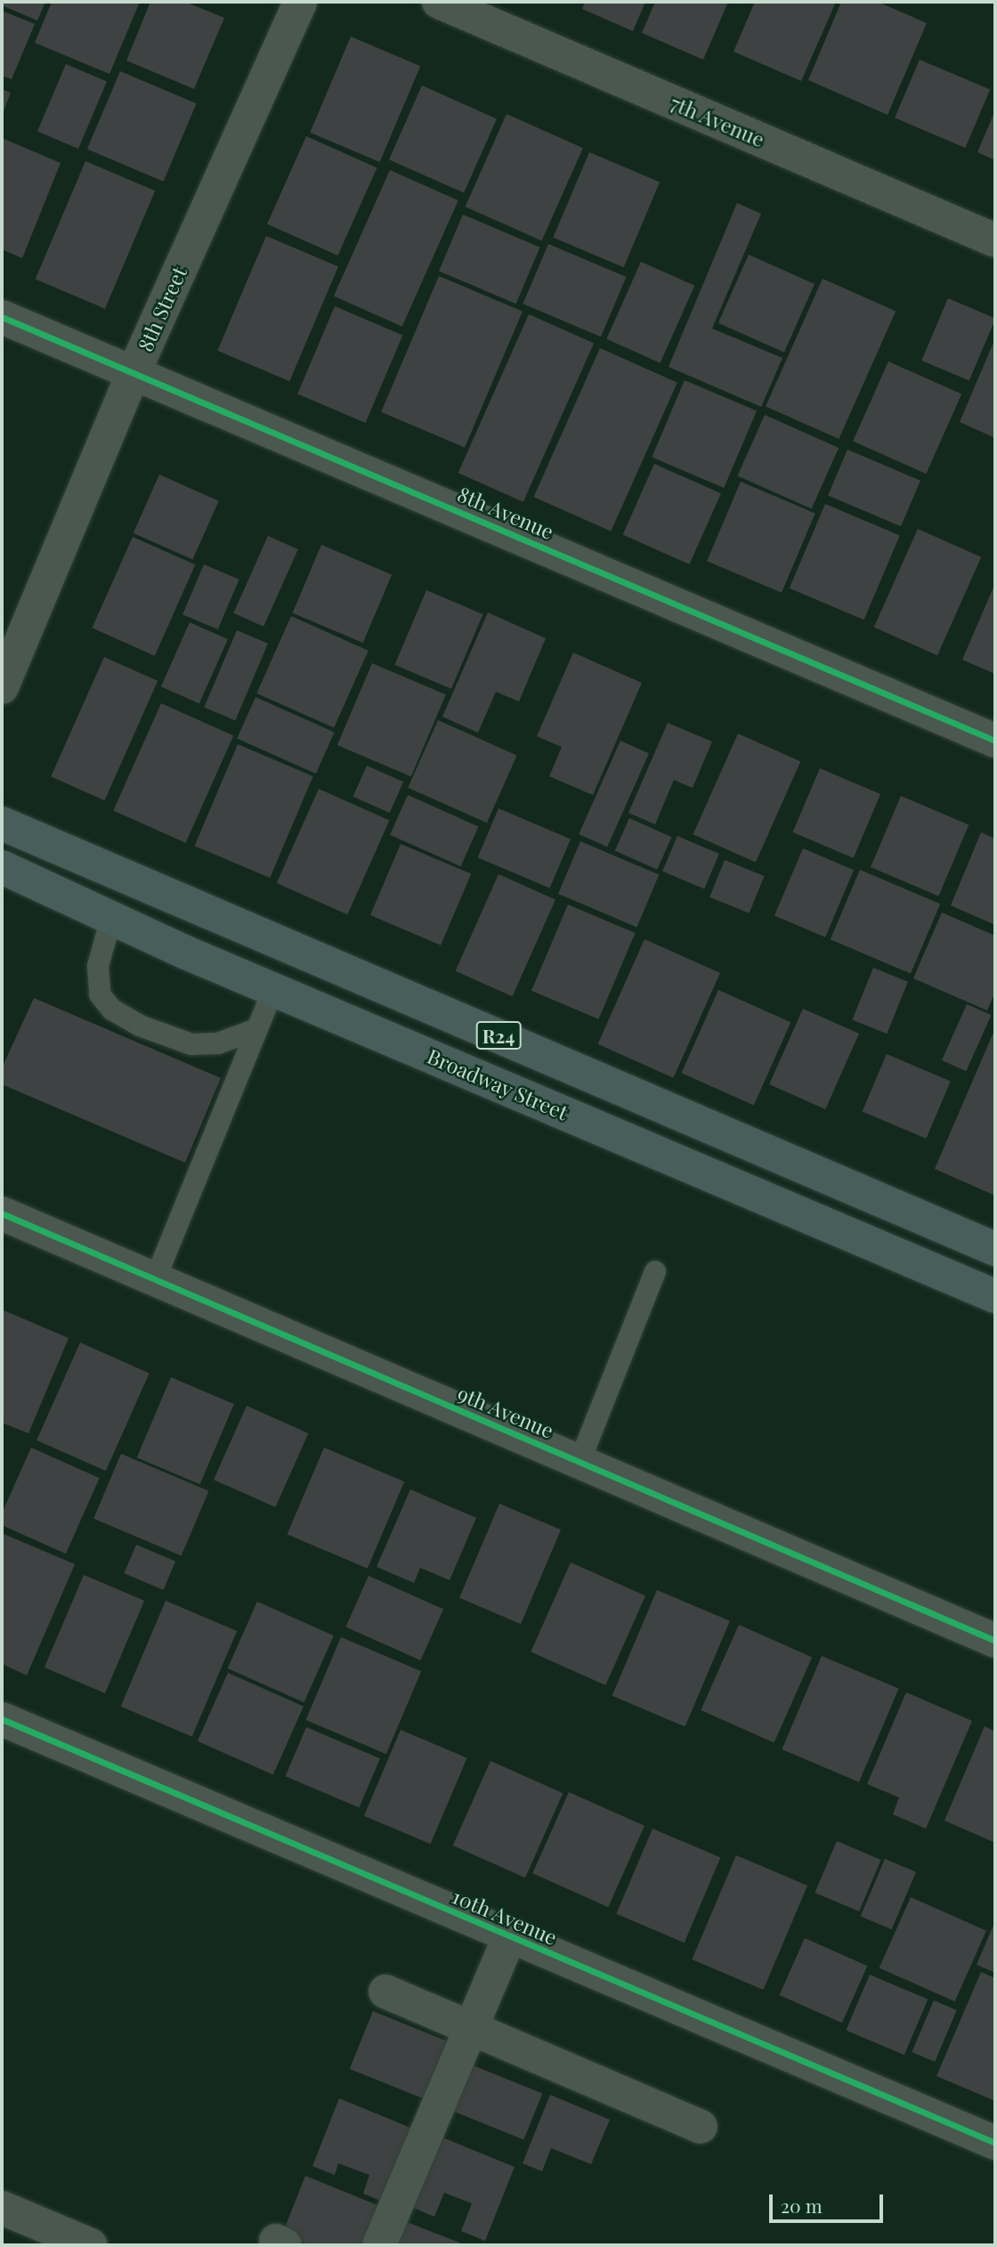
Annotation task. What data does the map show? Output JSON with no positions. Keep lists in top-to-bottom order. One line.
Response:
{"streets":{"main road":["R24","Broadway Street"],"street":["7th Avenue","8th Street","8th Avenue","9th Avenue","10th Avenue"]},"crossings":[["8th Street","8th Avenue"]],"scale_bar":"20 m"}
